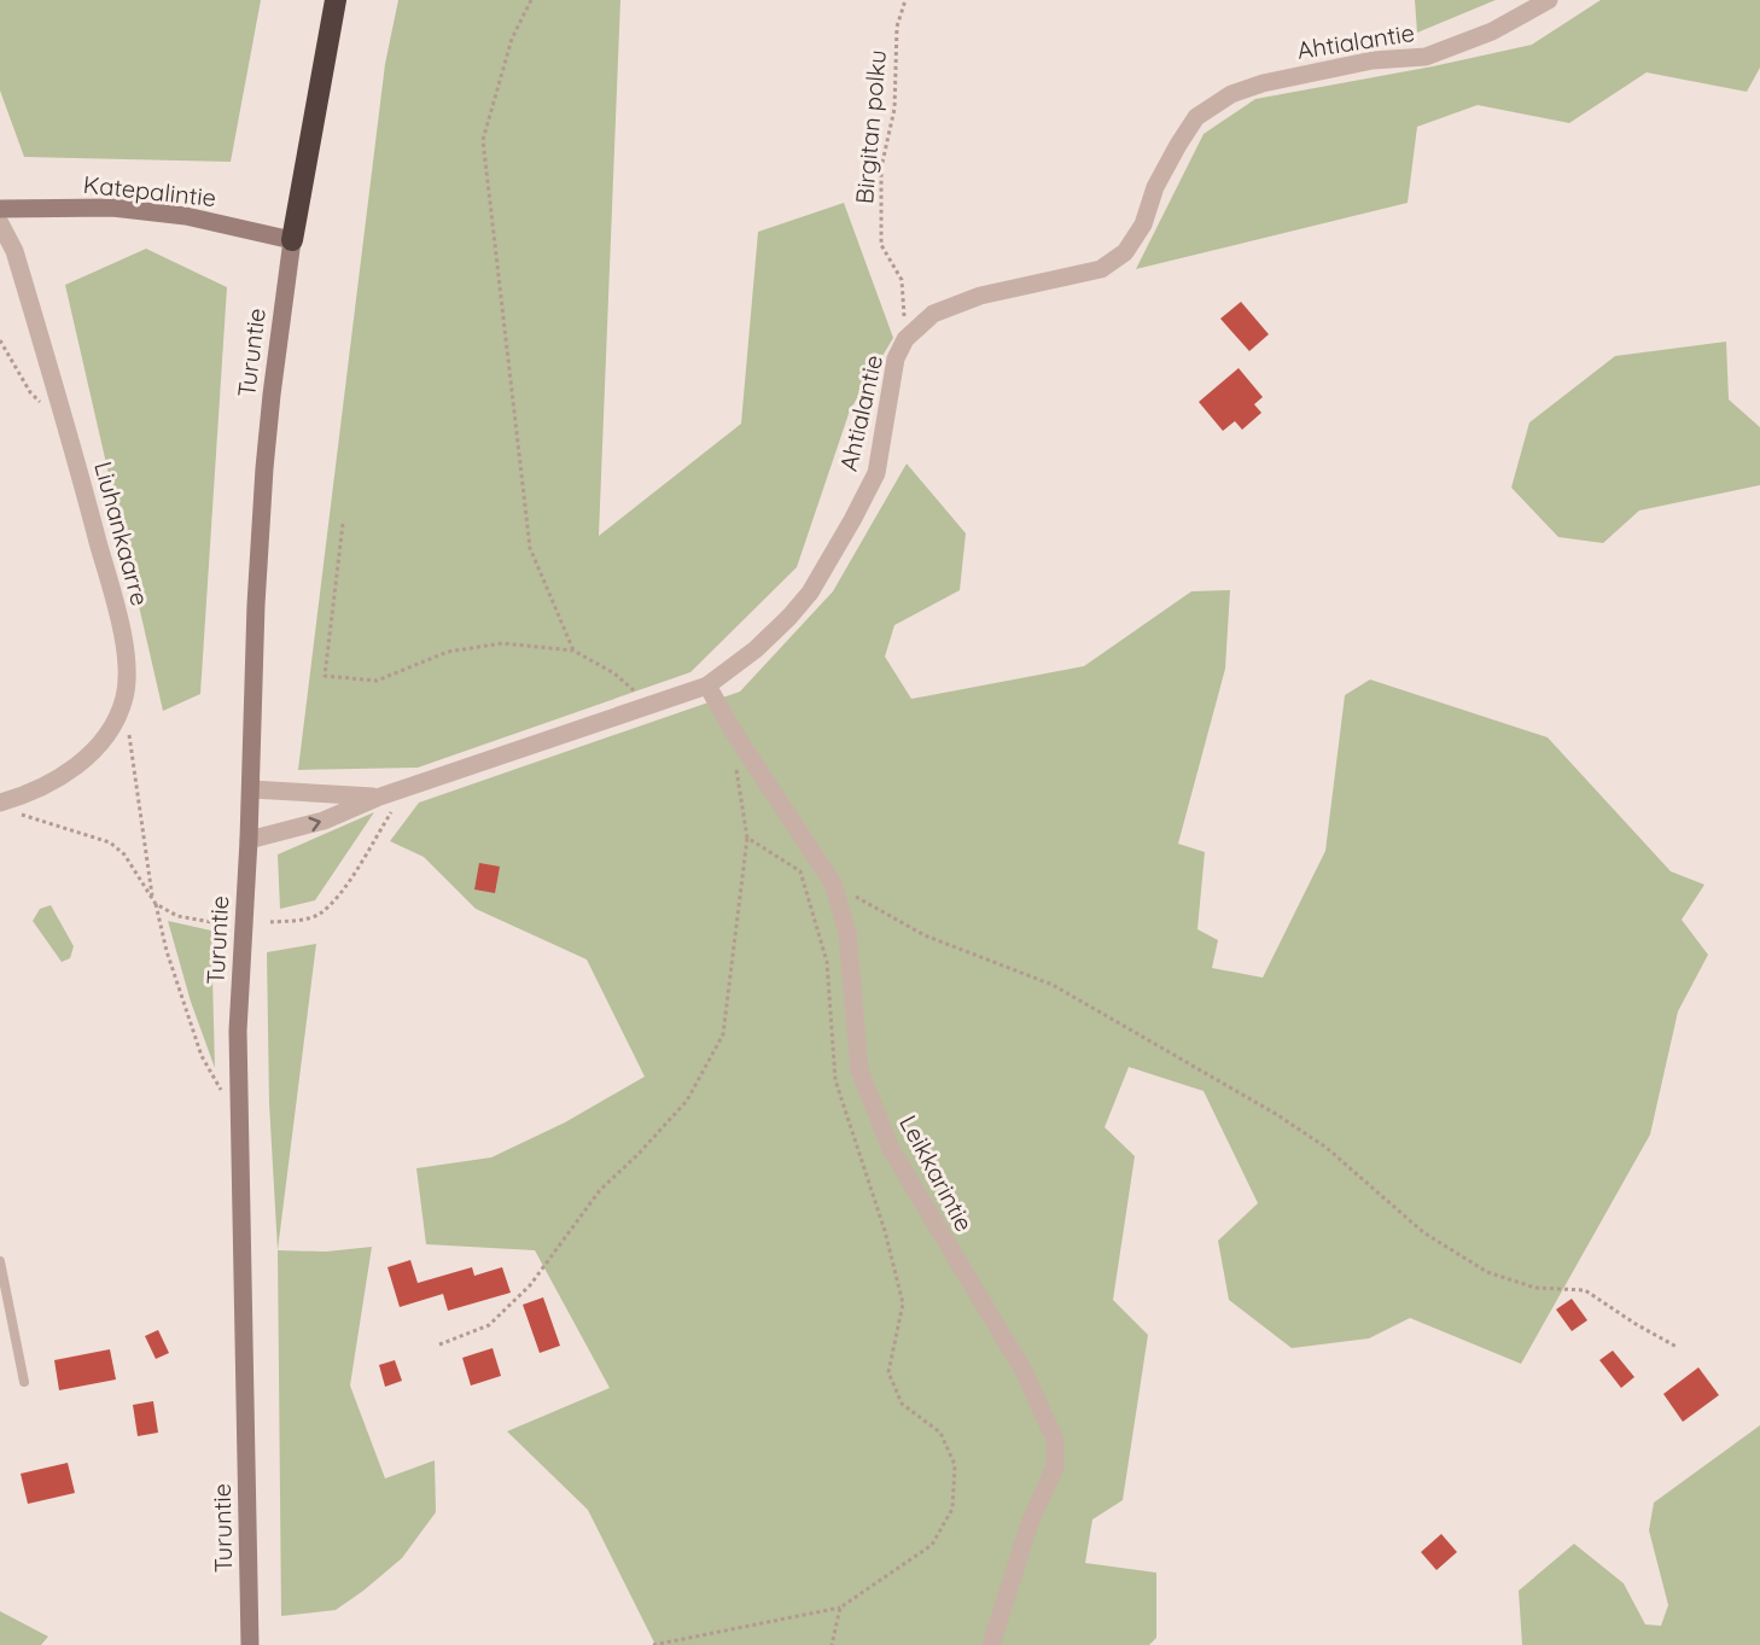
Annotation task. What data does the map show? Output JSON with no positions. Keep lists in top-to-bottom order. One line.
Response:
{"streets":{"main road":["Katepalintie","Turuntie"],"street":["Ahtialantie","Liuhankaarre","Leikkarintie"],"path":["Birgitan polku"]},"crossings":[["Ahtialantie","Birgitan polku"],["Ahtialantie","Turuntie"],["Ahtialantie","Leikkarintie"],["Katepalintie","Turuntie"]]}
